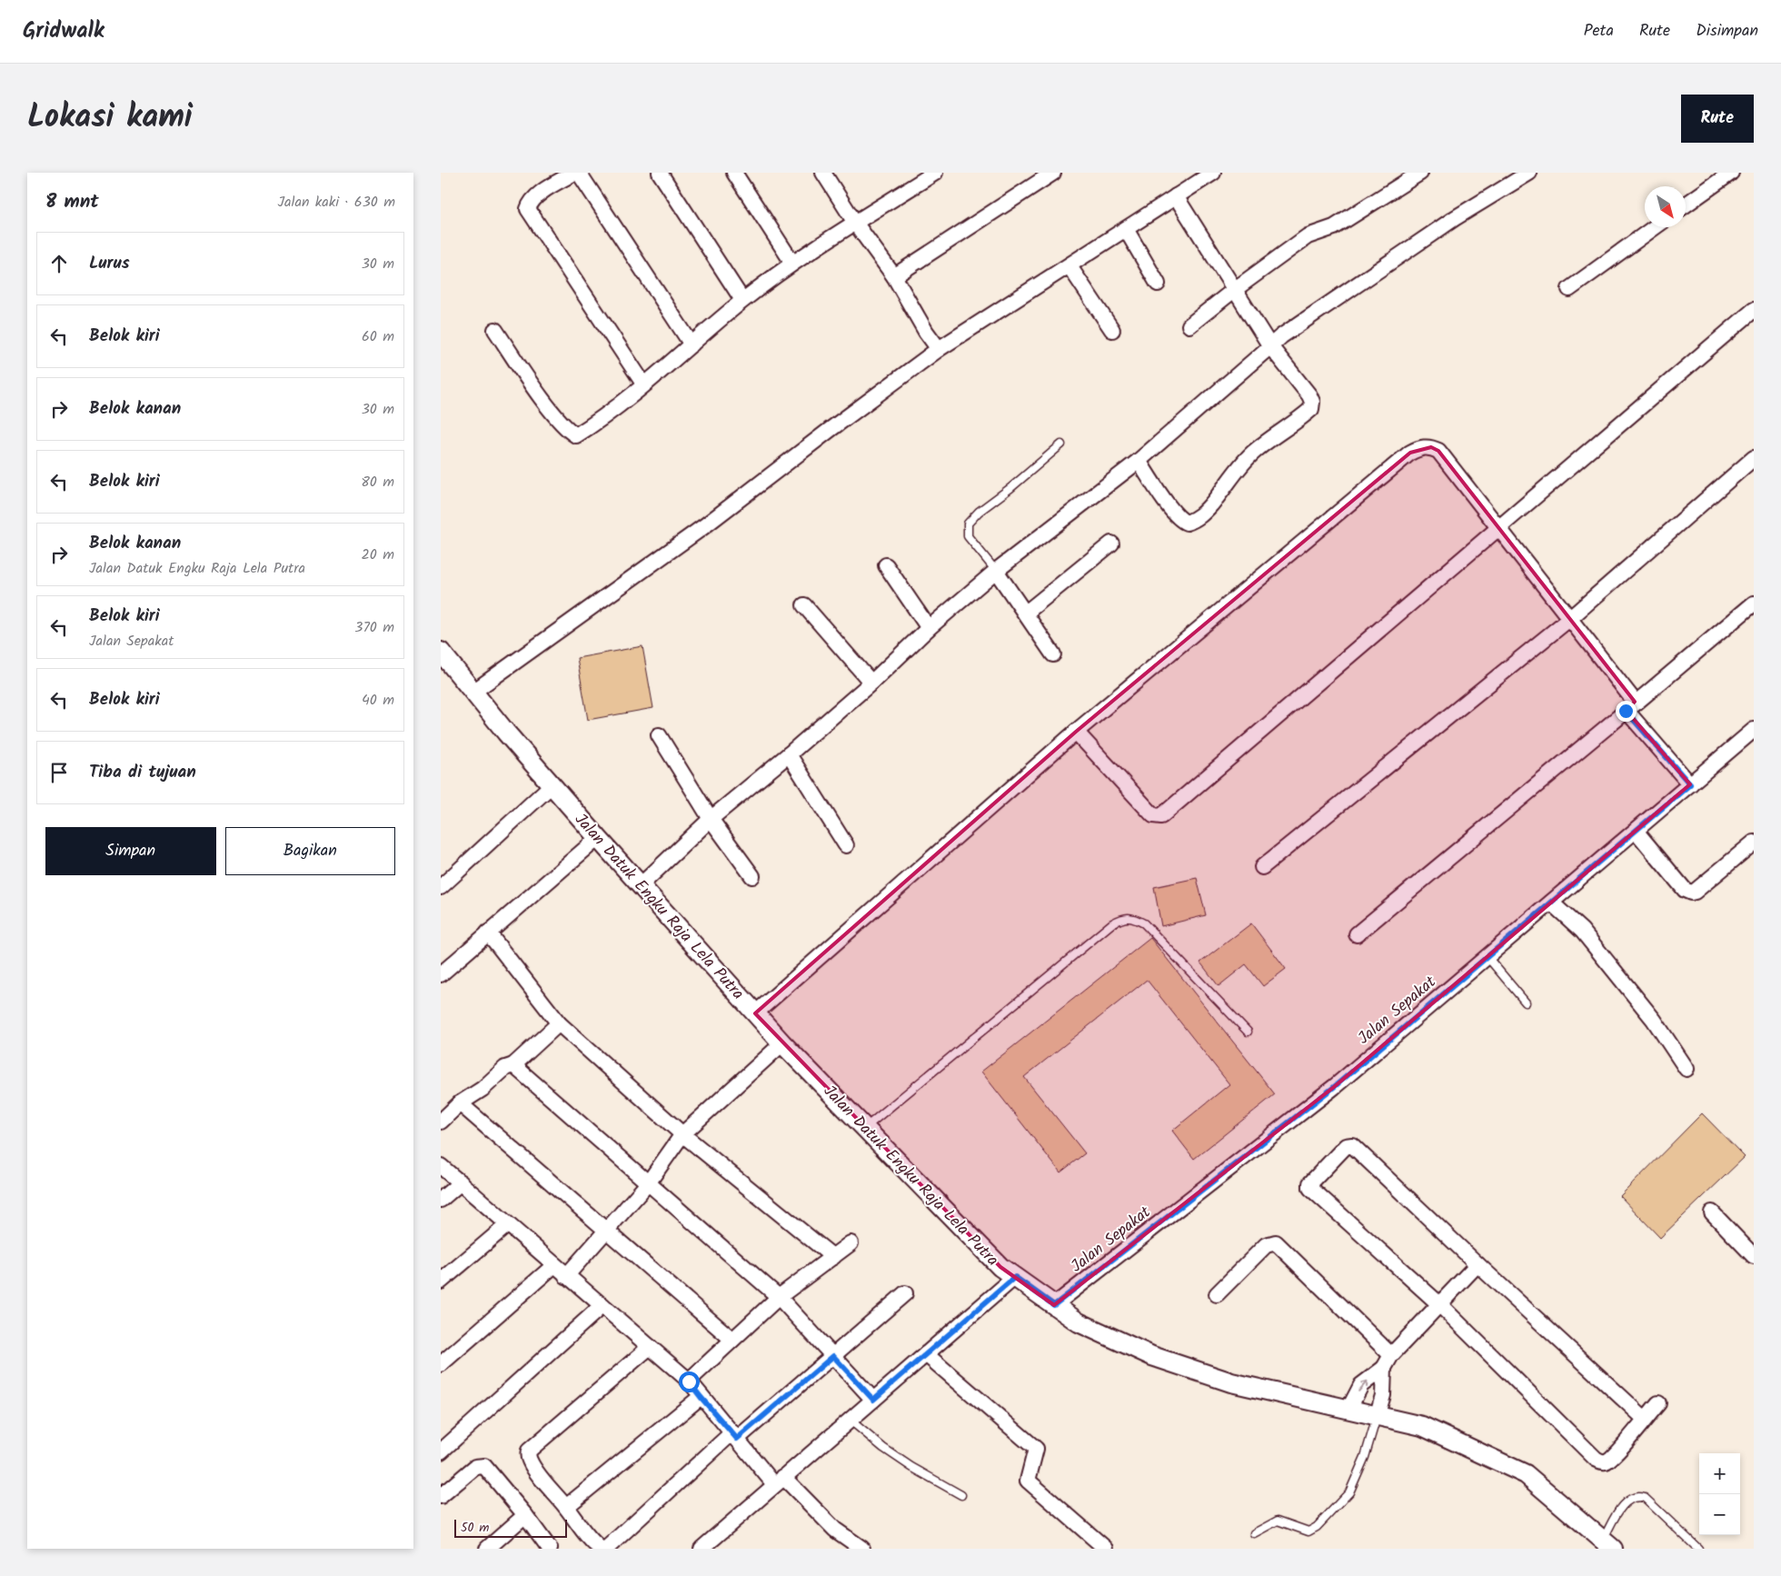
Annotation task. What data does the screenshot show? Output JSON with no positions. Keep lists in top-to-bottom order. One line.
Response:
{"streets":{"street":["Jalan Datuk Engku Raja Lela Putra","Jalan Sepakat"]},"crossings":[["Jalan Datuk Engku Raja Lela Putra","Jalan Sepakat"]],"scale_bar":"50 m","north":"bottom right","page":{"header":"Gridwalk","nav":["Peta","Rute","Disimpan"],"title":"Lokasi kami","buttons":["Rute",["Simpan","Bagikan"]],"heading":["8 mnt","Jalan kaki · 630 m"],"list":[["Lurus","30 m"],["Belok kiri","60 m"],["Belok kanan","30 m"],["Belok kiri","80 m"],["Belok kanan","Jalan Datuk Engku Raja Lela Putra","20 m"],["Belok kiri","Jalan Sepakat","370 m"],["Belok kiri","40 m"],"Tiba di tujuan"],"map_buttons":["+","−"],"scale":"50 m"}}
